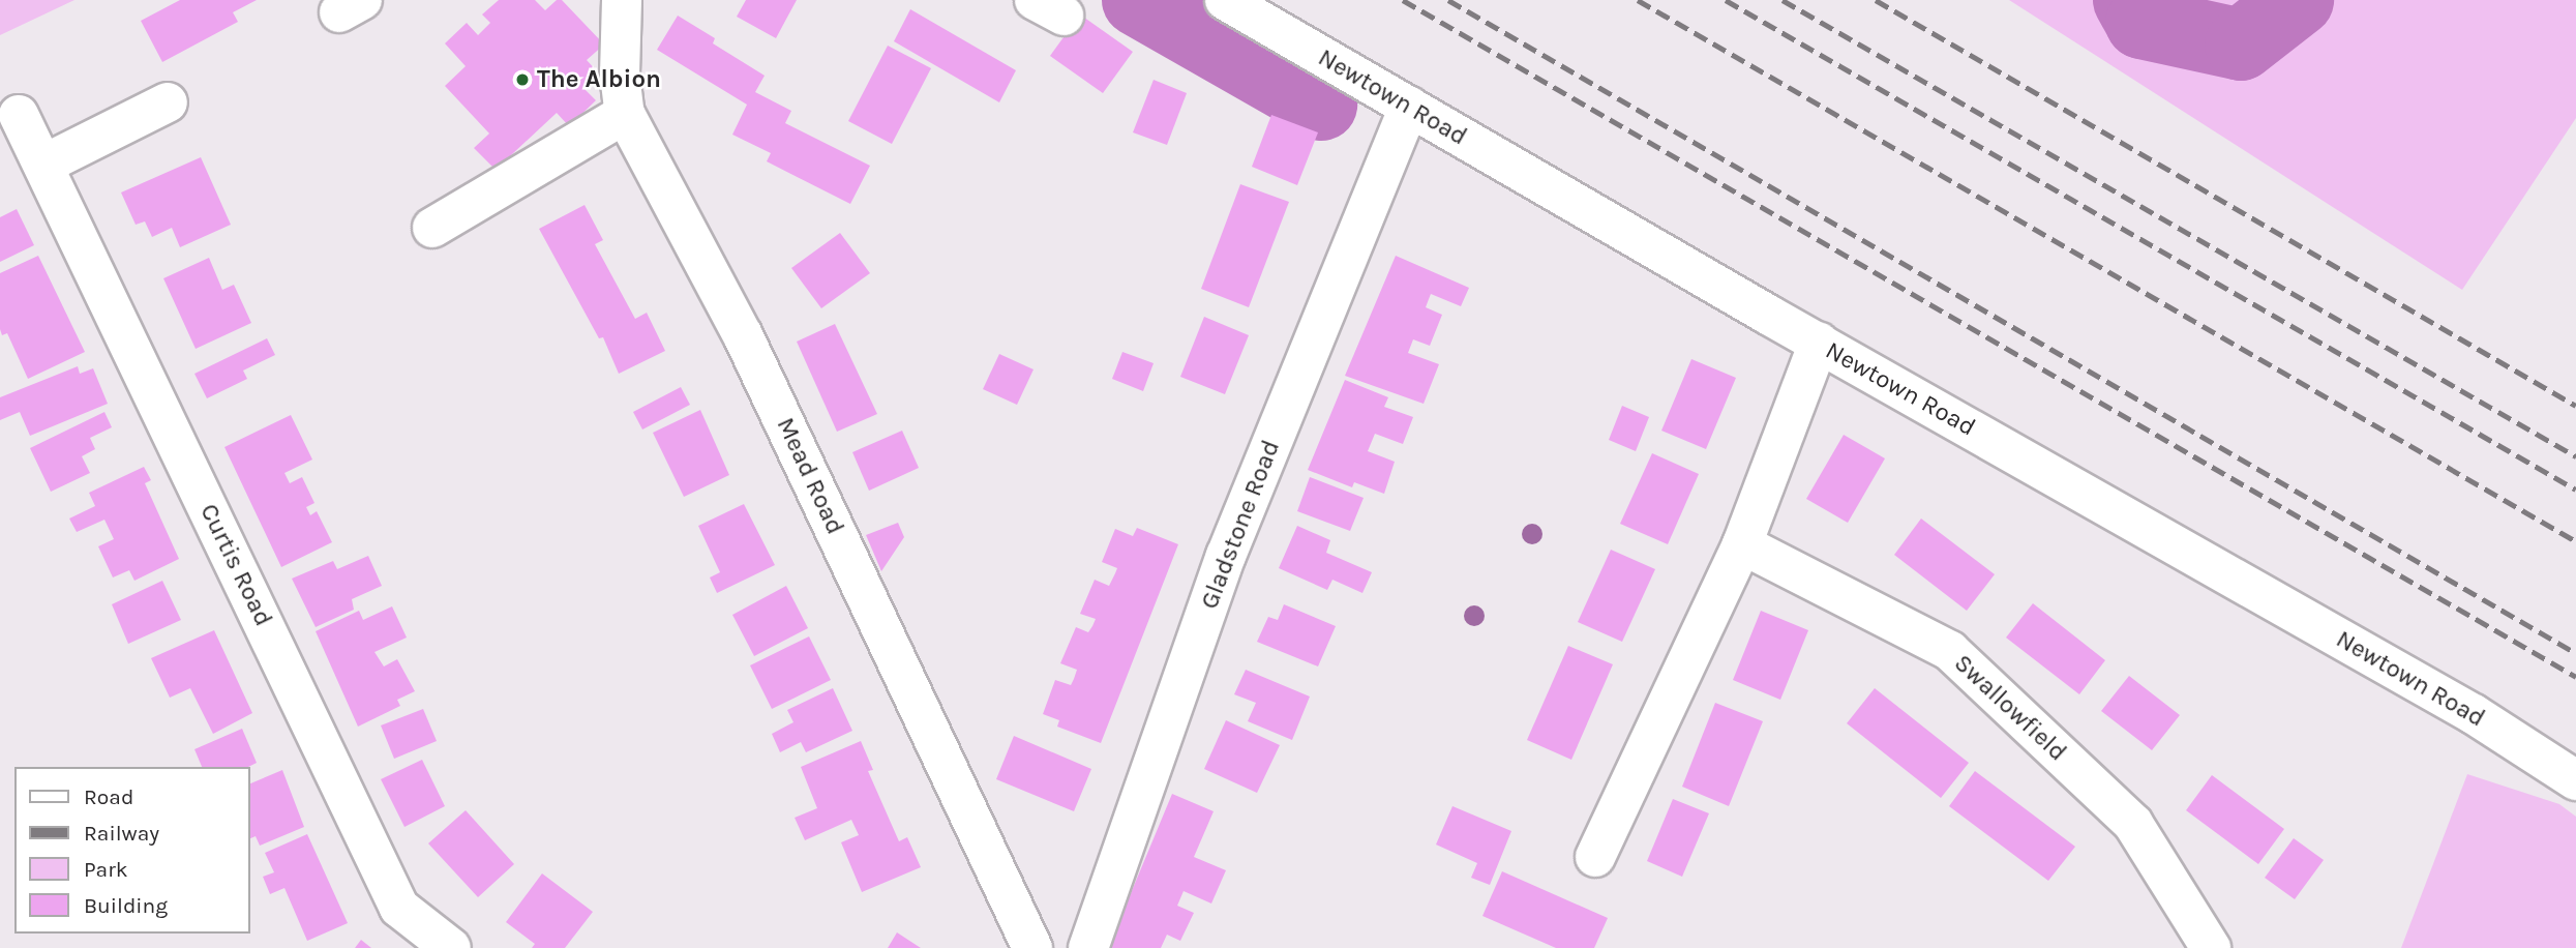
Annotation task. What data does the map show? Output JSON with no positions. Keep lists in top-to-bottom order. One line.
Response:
{"streets":{"street":["Newtown Road","Mead Road","Gladstone Road","Curtis Road","Swallowfield"]},"crossings":[["Newtown Road","Gladstone Road"]],"places":["The Albion"],"legend":["Road","Railway","Park","Building"]}
